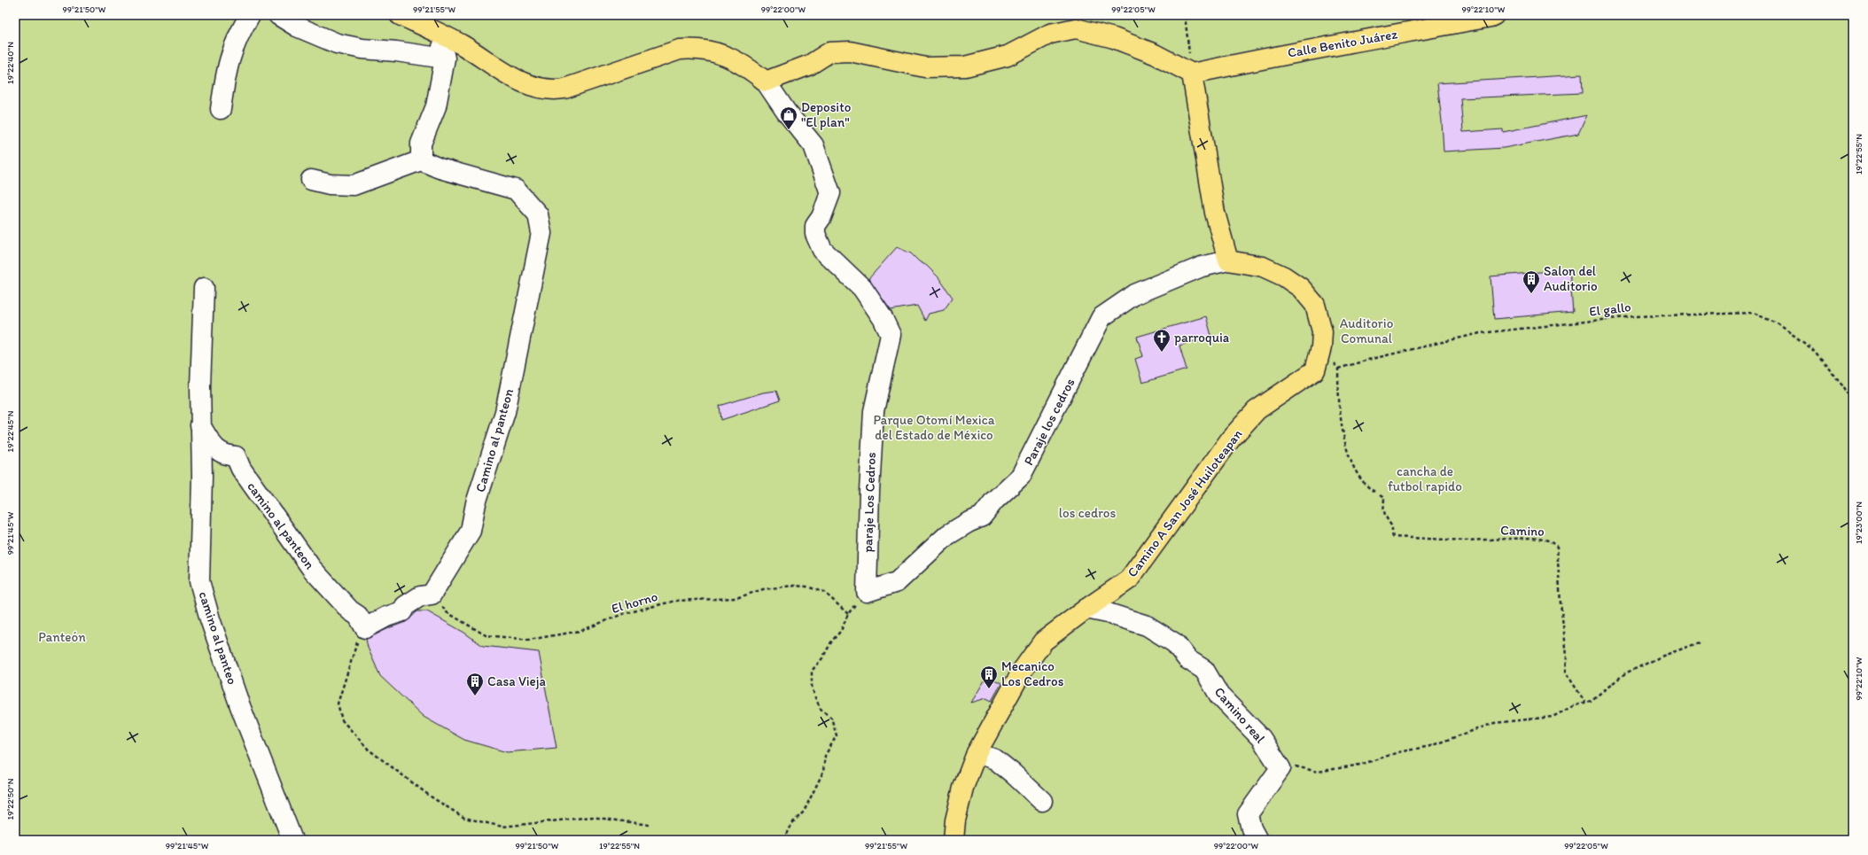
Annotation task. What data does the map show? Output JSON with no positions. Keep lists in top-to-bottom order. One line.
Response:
{"streets":{"main road":["Calle Benito Juárez","Camino A San José Huiloteapan"],"street":["Paraje los cedros","Camino al panteon","paraje Los Cedros","camino al panteon","camino al panteo","Camino real"],"path":["El gallo","Camino","El horno"]},"crossings":[["Paraje los cedros","paraje Los Cedros"],["Paraje los cedros","Camino A San José Huiloteapan"],["Camino al panteon","El horno"],["Camino A San José Huiloteapan","Camino real"],["camino al panteon","camino al panteo"]],"parks":["Auditorio Comunal","Parque Otomí Mexica del Estado de México","cancha de futbol rapido","los cedros","Panteón"],"places":{"shop":["Deposito \"El plan\""],"building":["Salon del Auditorio","Mecanico Los Cedros","Casa Vieja"],"church":["parroquia"]},"coordinates":["99°21'50\"W","99°21'55\"W","99°22'00\"W","99°22'05\"W","99°22'10\"W","19°22'40\"N","19°22'55\"N","19°22'45\"N","19°23'00\"N","99°21'45\"W","19°22'50\"N"]}
